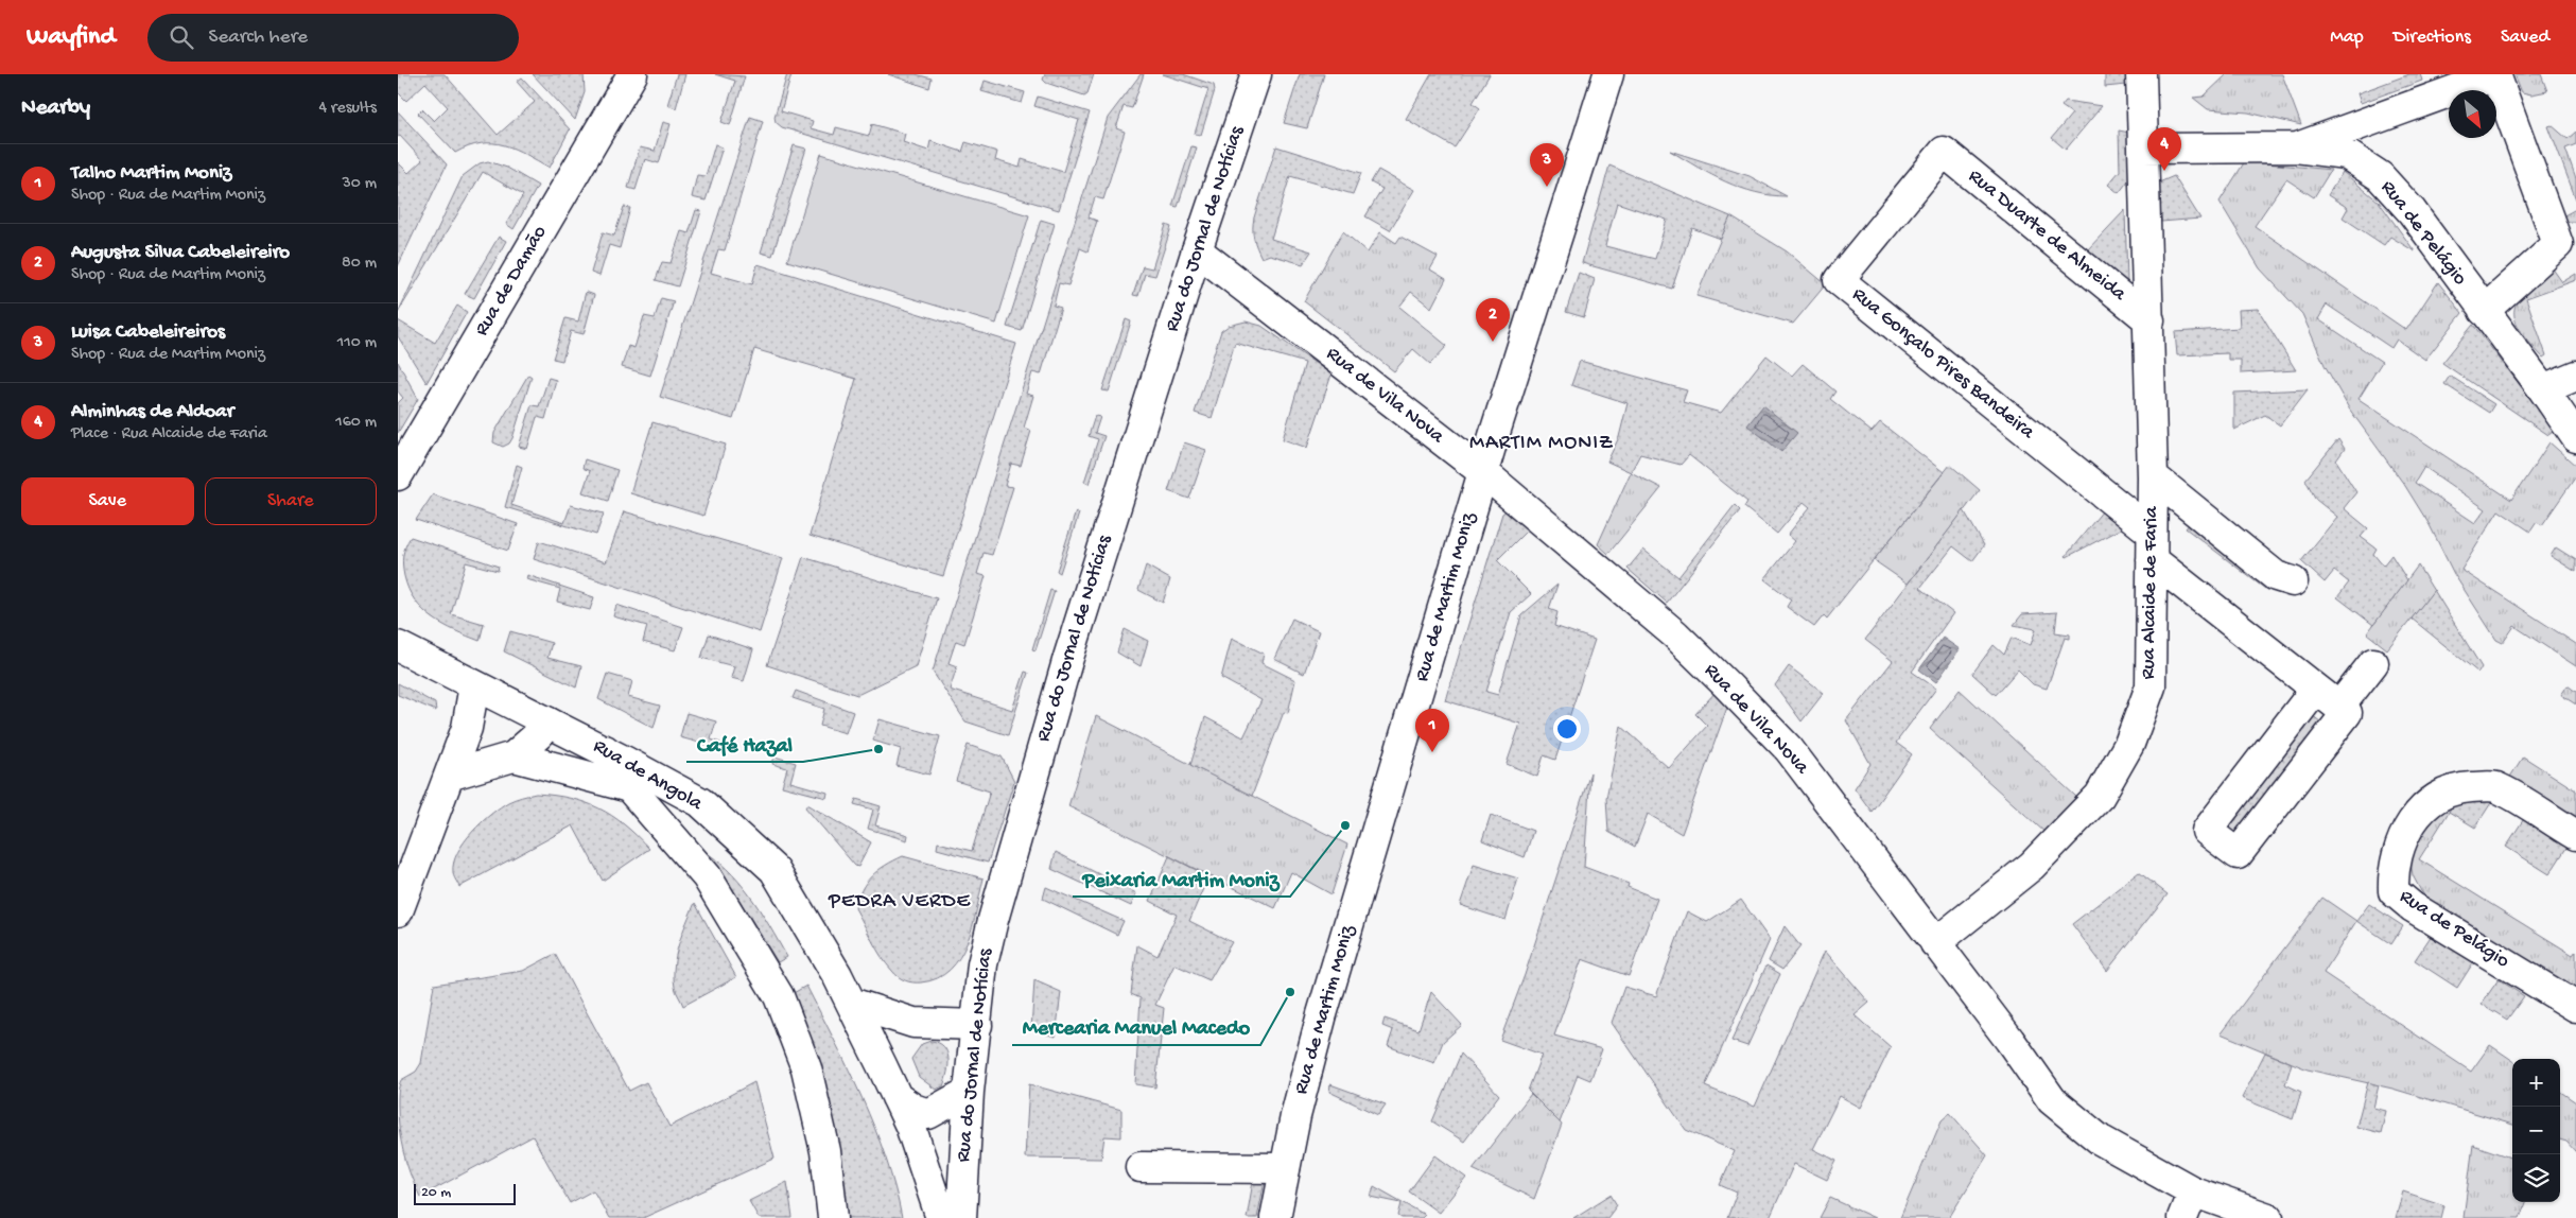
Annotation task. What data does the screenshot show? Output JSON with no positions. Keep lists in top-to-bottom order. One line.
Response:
{"streets":{"street":["Rua do Jornal de Notícias","Rua de Pelágio","Rua Duarte de Almeida","Rua de Damão","Rua Gonçalo Pires Bandeira","Rua de Vila Nova","Rua Alcaide de Faria","Rua de Martim Moniz","Rua de Angola"]},"crossings":[["Rua do Jornal de Notícias","Rua de Vila Nova"],["Rua de Pelágio","Rua Alcaide de Faria"],["Rua Duarte de Almeida","Rua Gonçalo Pires Bandeira"],["Rua Duarte de Almeida","Rua Alcaide de Faria"],["Rua Gonçalo Pires Bandeira","Rua Alcaide de Faria"],["Rua de Vila Nova","Rua Alcaide de Faria"],["Rua de Vila Nova","Rua de Martim Moniz"]],"districts":["MARTIM MONIZ","PEDRA VERDE"],"places":["Café Hazal","Peixaria Martim Moniz","Mercearia Manuel Macedo"],"scale_bar":"20 m","north":"bottom right","page":{"header":"Wayfind","search":"Search here","nav":["Map","Directions","Saved"],"heading":["Nearby","4 results"],"pins":["4","3","2","1"],"list":[{"mark":"1","name":"Talho Martim Moniz","note":"Shop · Rua de Martim Moniz","value":"30 m"},{"mark":"2","name":"Augusta Silva Cabeleireiro","note":"Shop · Rua de Martim Moniz","value":"80 m"},{"mark":"3","name":"Luisa Cabeleireiros","note":"Shop · Rua de Martim Moniz","value":"110 m"},{"mark":"4","name":"Alminhas de Aldoar","note":"Place · Rua Alcaide de Faria","value":"160 m"}],"buttons":["Save","Share"],"map_buttons":["+","−"],"scale":"20 m"}}
